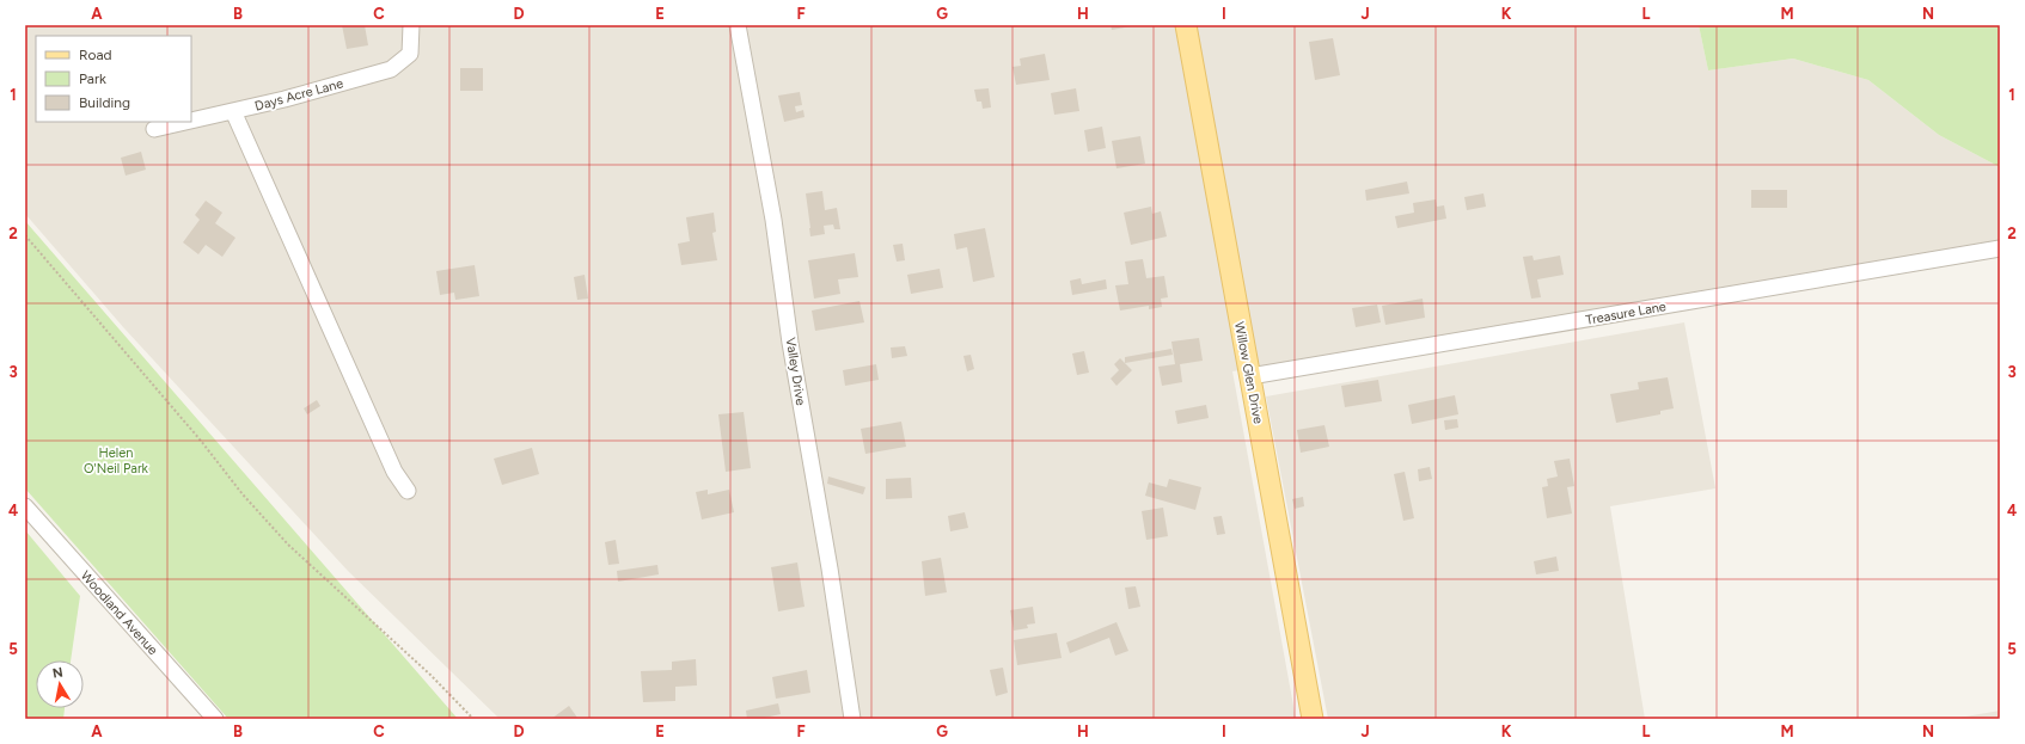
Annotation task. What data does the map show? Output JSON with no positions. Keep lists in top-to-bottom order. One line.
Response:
{"streets":{"main road":["Willow Glen Drive"],"street":["Days Acre Lane","Treasure Lane","Valley Drive","Woodland Avenue"]},"crossings":[["Treasure Lane","Willow Glen Drive"]],"parks":["Helen O'Neil Park"],"legend":["Road","Park","Building"],"north":"top","grid":{"columns":["A","B","C","D","E","F","G","H","I","J","K","L","M","N"],"rows":["1","2","3","4","5"]}}
